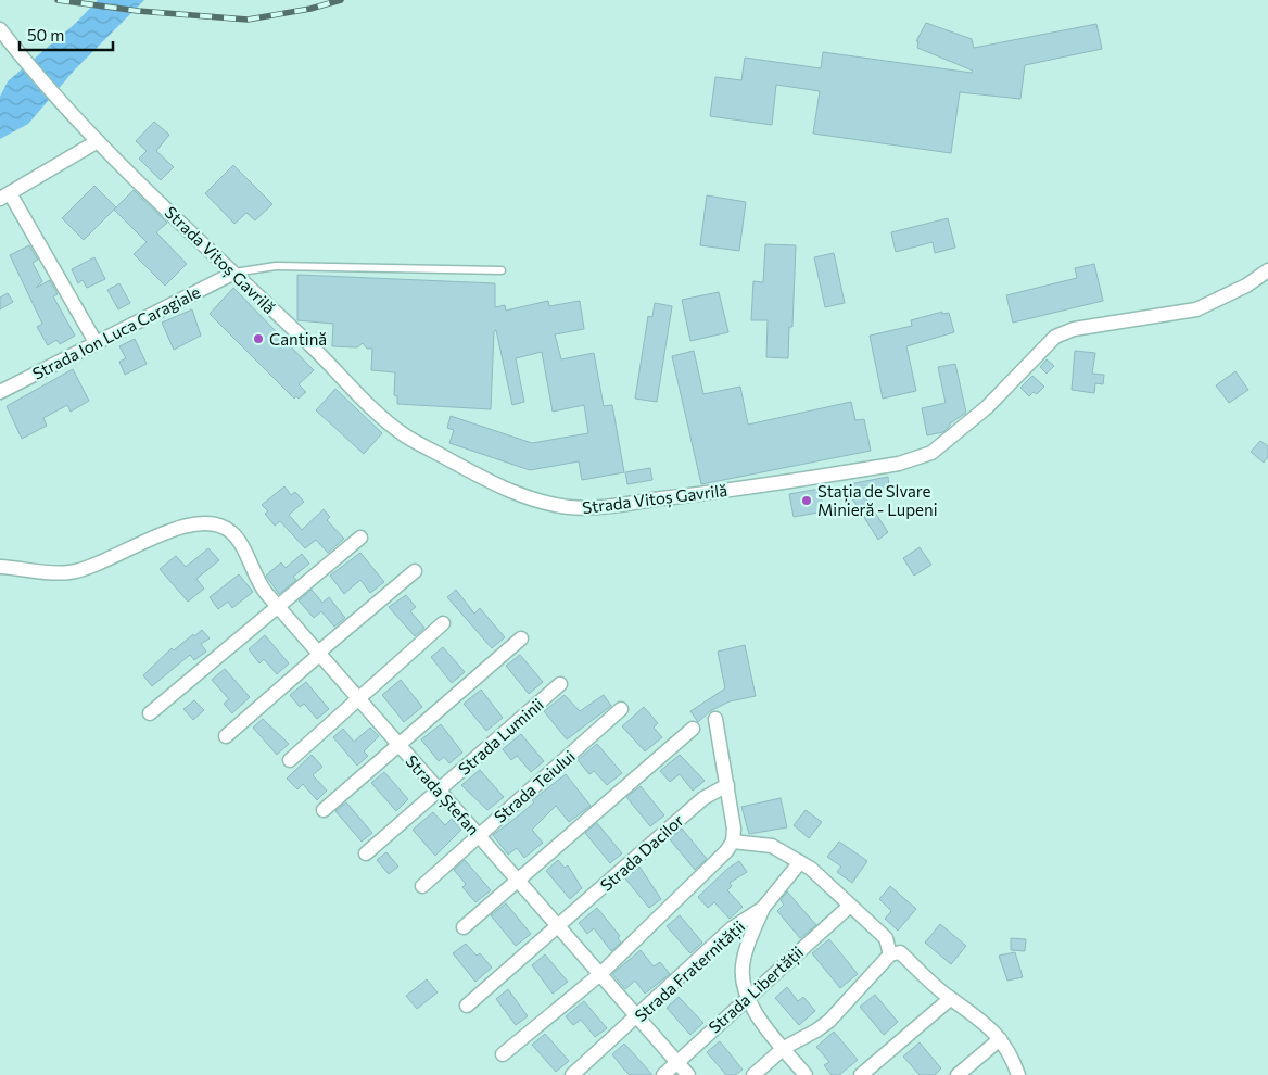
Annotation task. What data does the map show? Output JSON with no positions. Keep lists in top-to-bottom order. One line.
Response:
{"streets":{"street":["Strada Vitoș Gavrilă","Strada Ion Luca Caragiale","Strada Luminii","Strada Teiului","Strada Ștefan","Strada Dacilor","Strada Fraternității","Strada Libertății"]},"crossings":[["Strada Vitoș Gavrilă","Strada Ion Luca Caragiale"],["Strada Luminii","Strada Ștefan"],["Strada Teiului","Strada Ștefan"],["Strada Ștefan","Strada Dacilor"],["Strada Ștefan","Strada Fraternității"],["Strada Ștefan","Strada Libertății"]],"places":["Cantină","Stația de Slvare Minieră - Lupeni"],"scale_bar":"50 m"}
